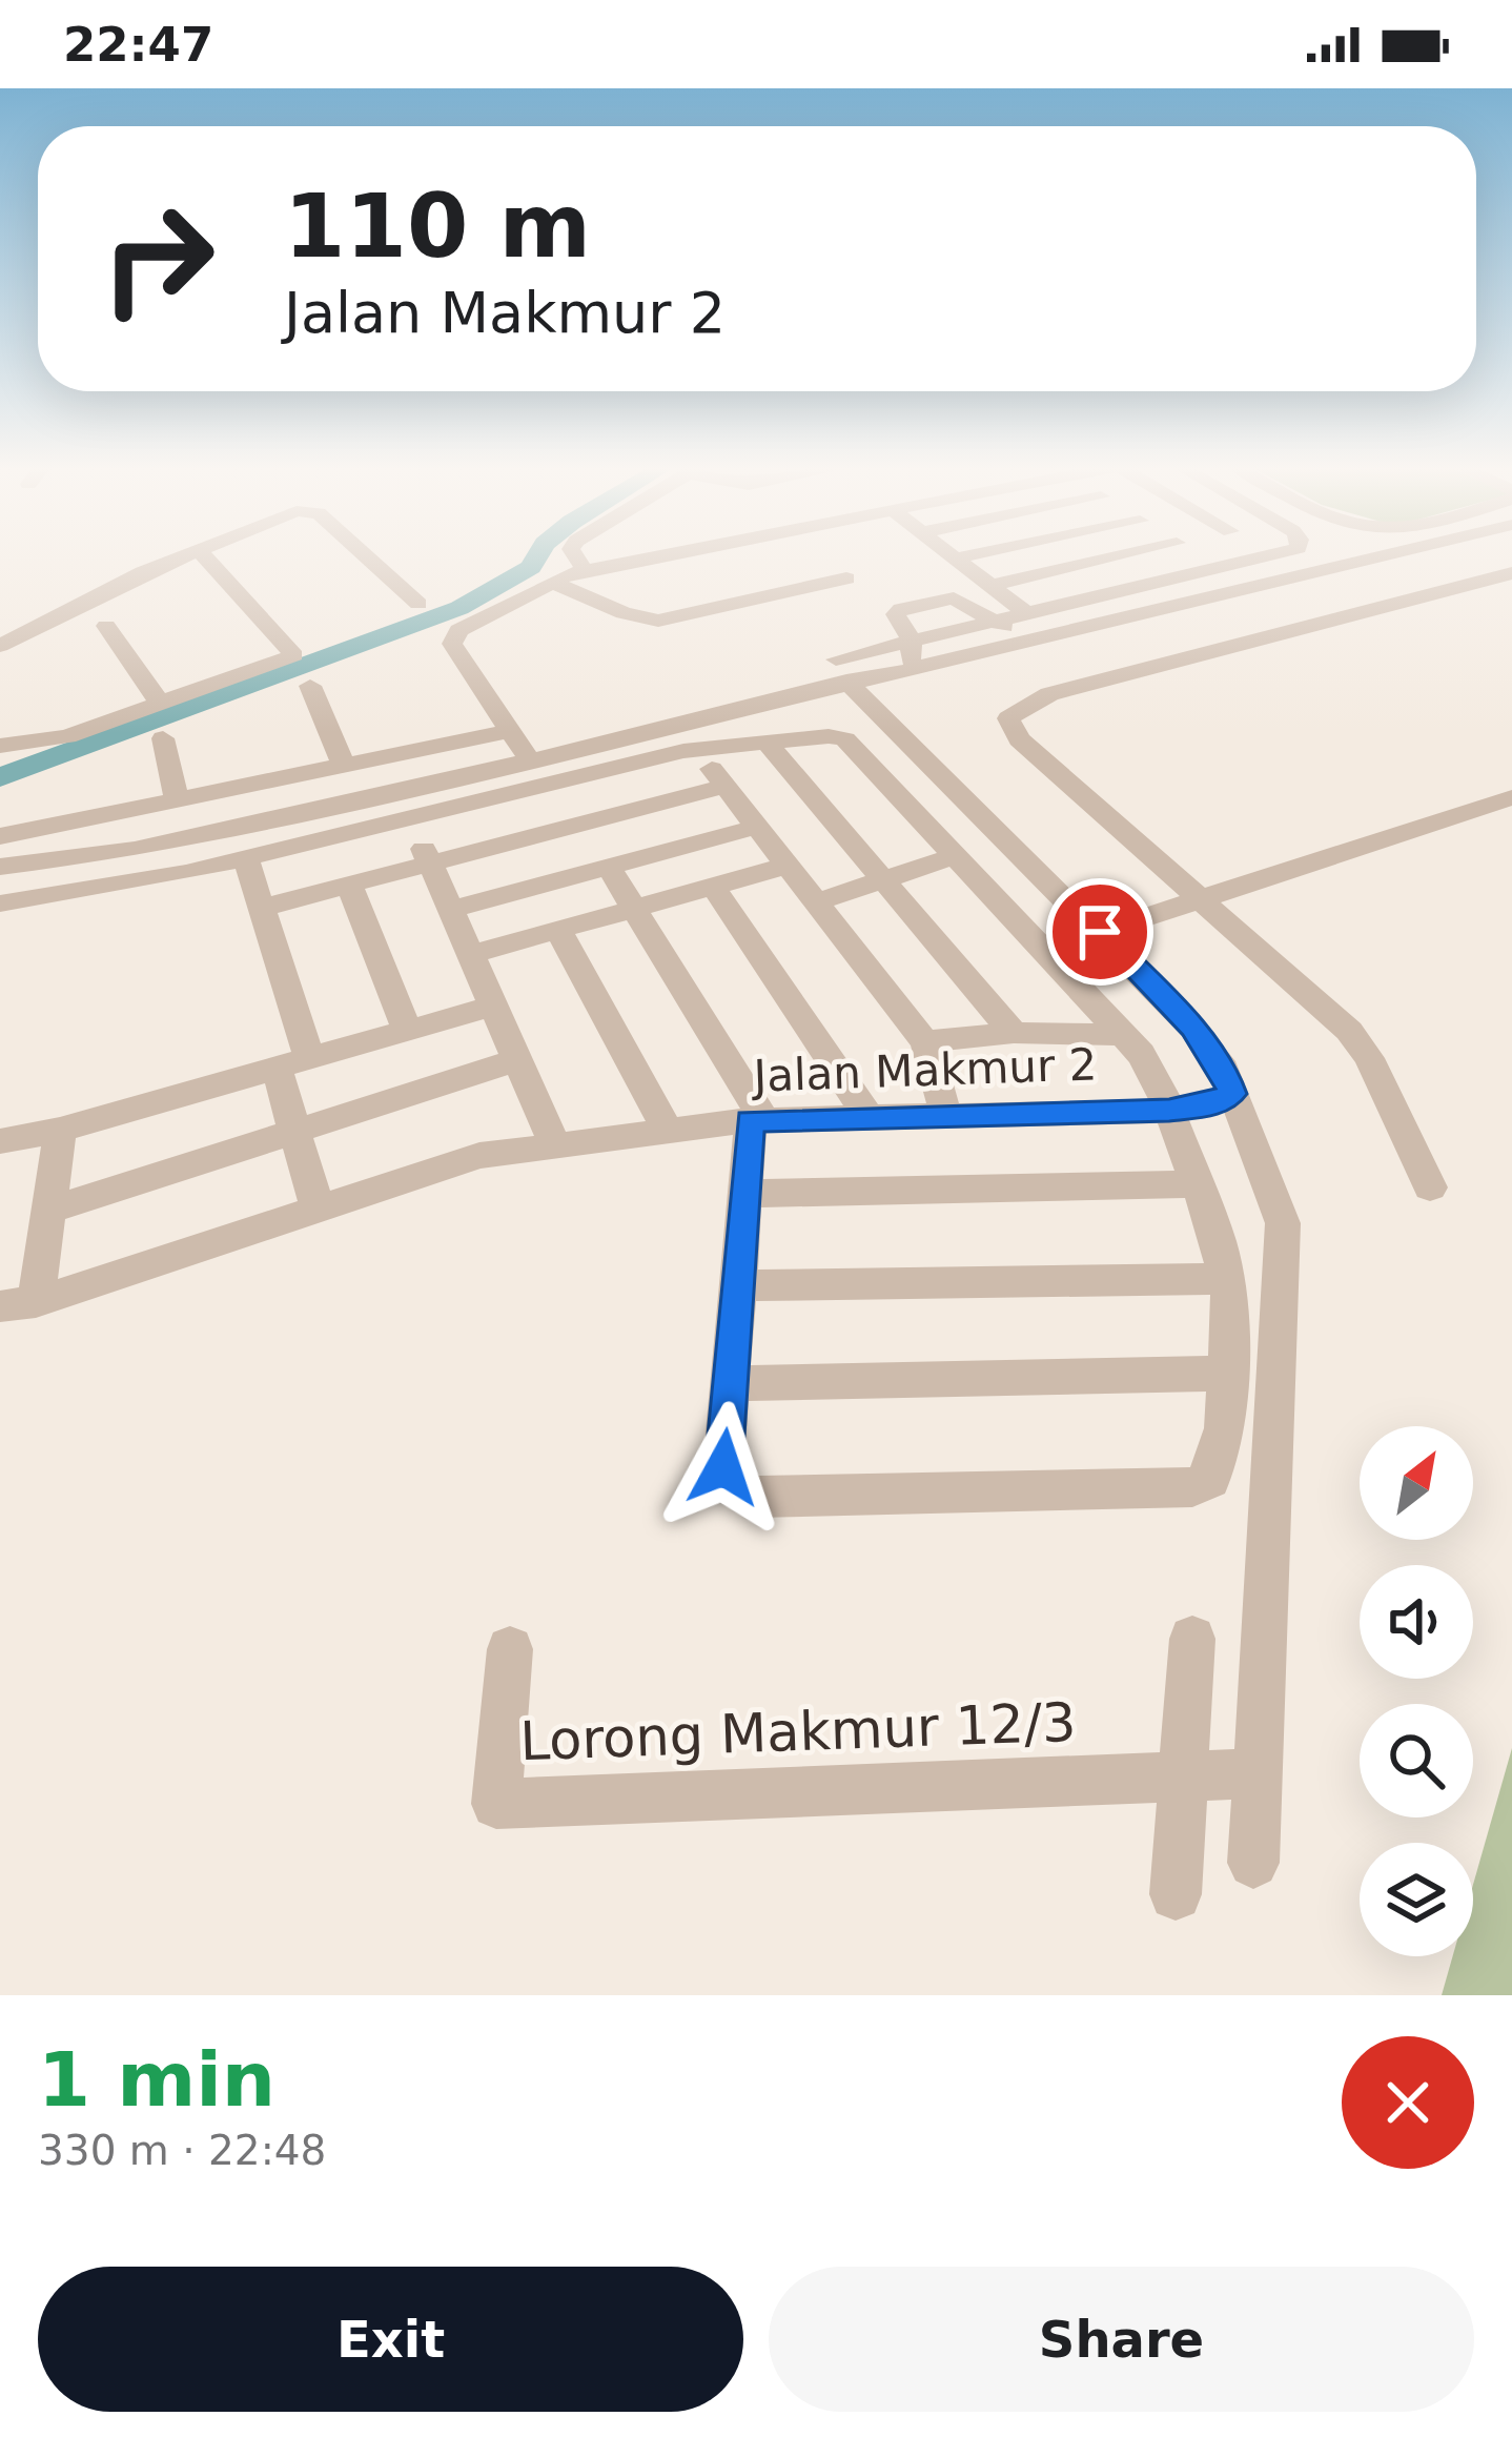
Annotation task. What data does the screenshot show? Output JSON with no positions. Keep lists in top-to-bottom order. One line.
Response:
{"streets":{"street":["Jalan Makmur 2","Lorong Makmur 12/3"]},"north":"top right","page":{"status":"22:47","turn":["110 m","Jalan Makmur 2"],"heading":["1 min","330 m · 22:48"],"buttons":["Exit","Share"]}}
